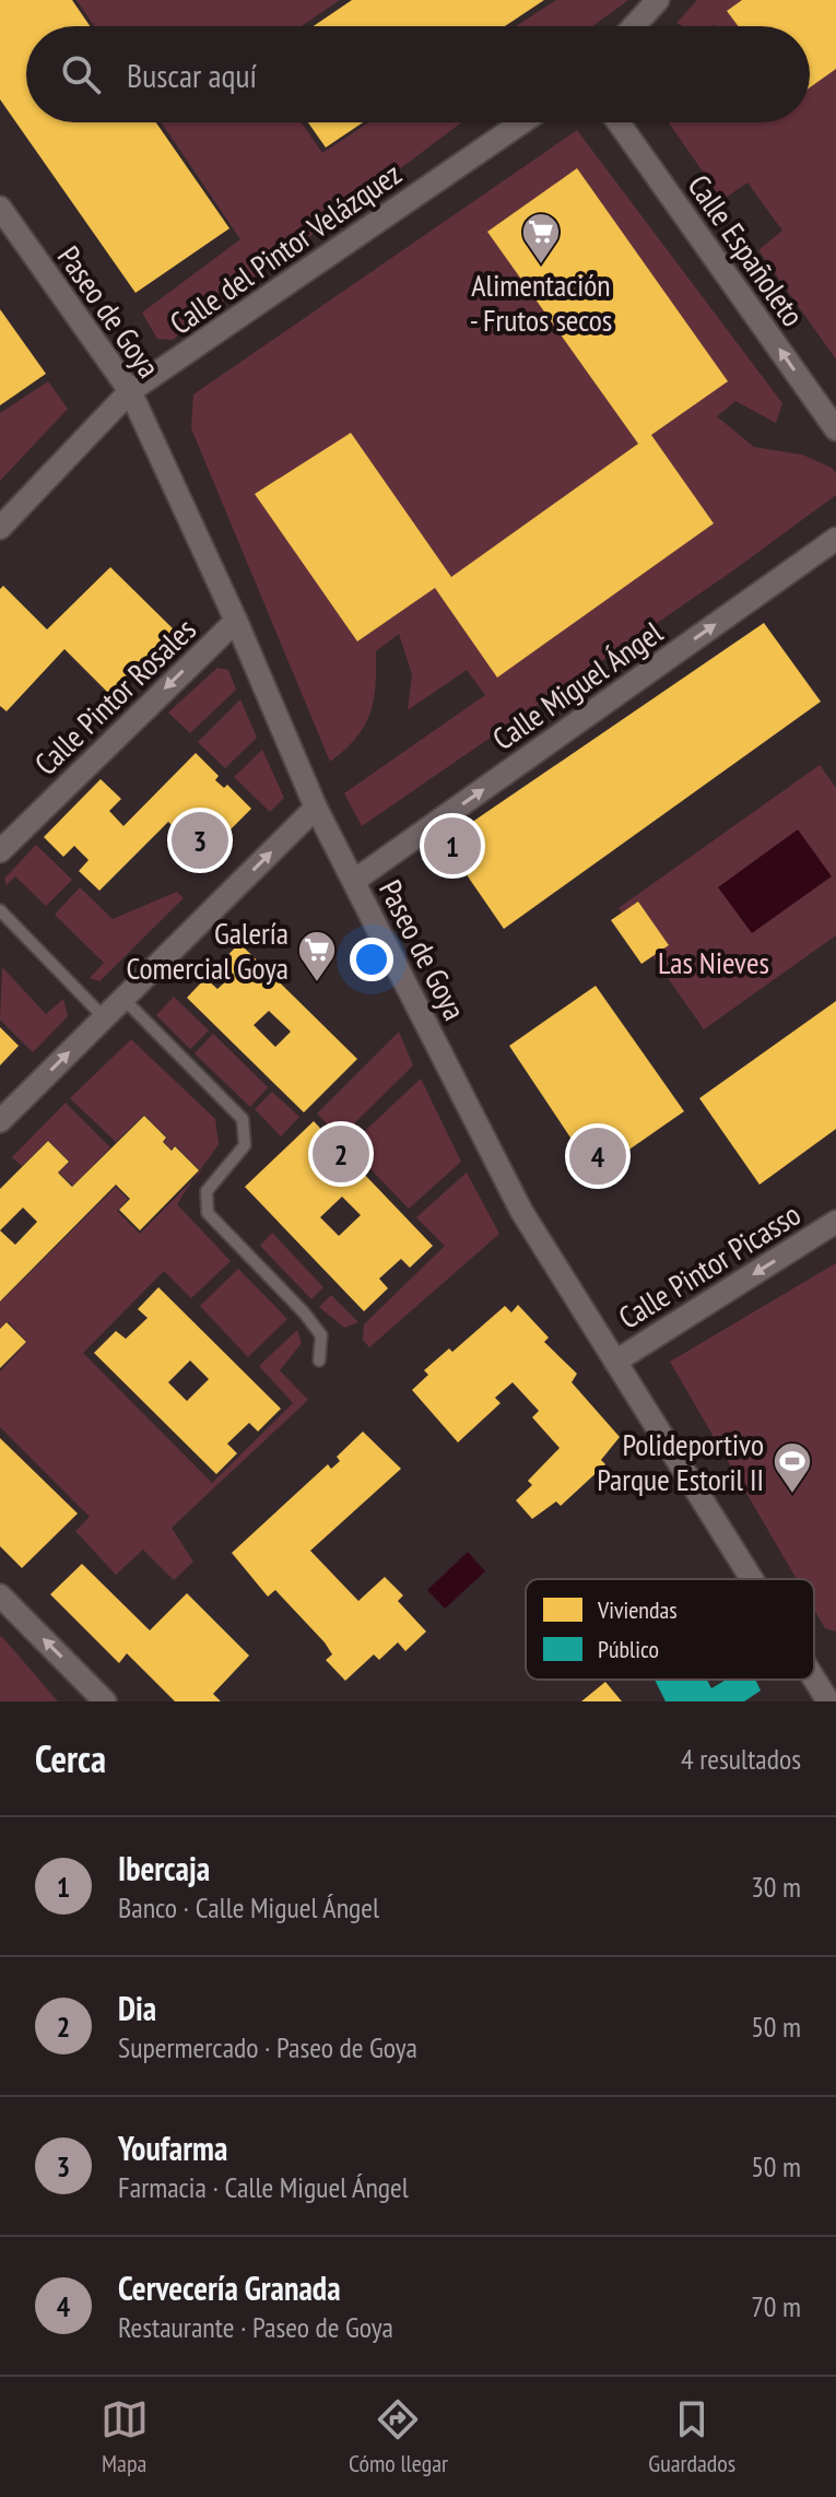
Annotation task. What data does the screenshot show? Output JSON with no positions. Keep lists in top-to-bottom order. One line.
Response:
{"streets":{"street":["Calle del Pintor Velázquez","Calle Españoleto","Paseo de Goya","Calle Miguel Ángel","Calle Pintor Rosales","Calle Pintor Picasso"]},"crossings":[["Calle del Pintor Velázquez","Paseo de Goya"],["Paseo de Goya","Calle Miguel Ángel"],["Paseo de Goya","Calle Pintor Rosales"],["Paseo de Goya","Calle Pintor Picasso"]],"one_way":["Calle Españoleto","Calle Miguel Ángel","Calle Pintor Picasso"],"parks":["Las Nieves"],"places":{"supermarket":["Alimentación - Frutos secos","Galería Comercial Goya"],"sports":["Polideportivo Parque Estoril II"]},"legend":["Viviendas","Público"],"page":{"search":"Buscar aquí","pins":["3","1","2","4"],"heading":["Cerca","4 resultados"],"list":[{"mark":"1","name":"Ibercaja","note":"Banco · Calle Miguel Ángel","value":"30 m"},{"mark":"2","name":"Dia","note":"Supermercado · Paseo de Goya","value":"50 m"},{"mark":"3","name":"Youfarma","note":"Farmacia · Calle Miguel Ángel","value":"50 m"},{"mark":"4","name":"Cervecería Granada","note":"Restaurante · Paseo de Goya","value":"70 m"}],"nav":["Mapa","Cómo llegar","Guardados"]}}
